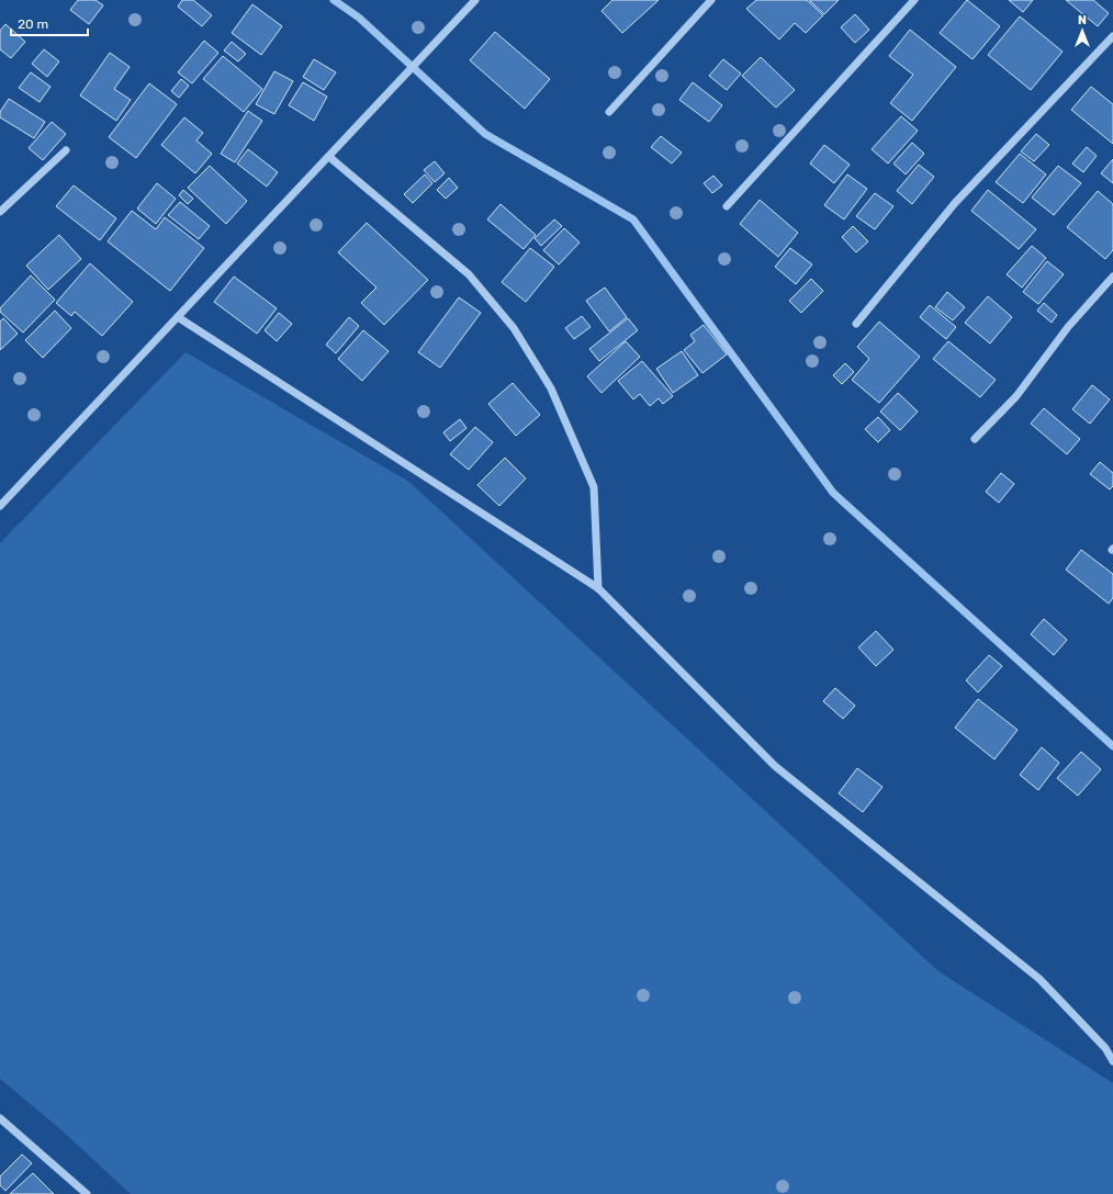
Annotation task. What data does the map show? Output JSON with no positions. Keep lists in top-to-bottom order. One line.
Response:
{"scale_bar":"20 m","north":"top"}
